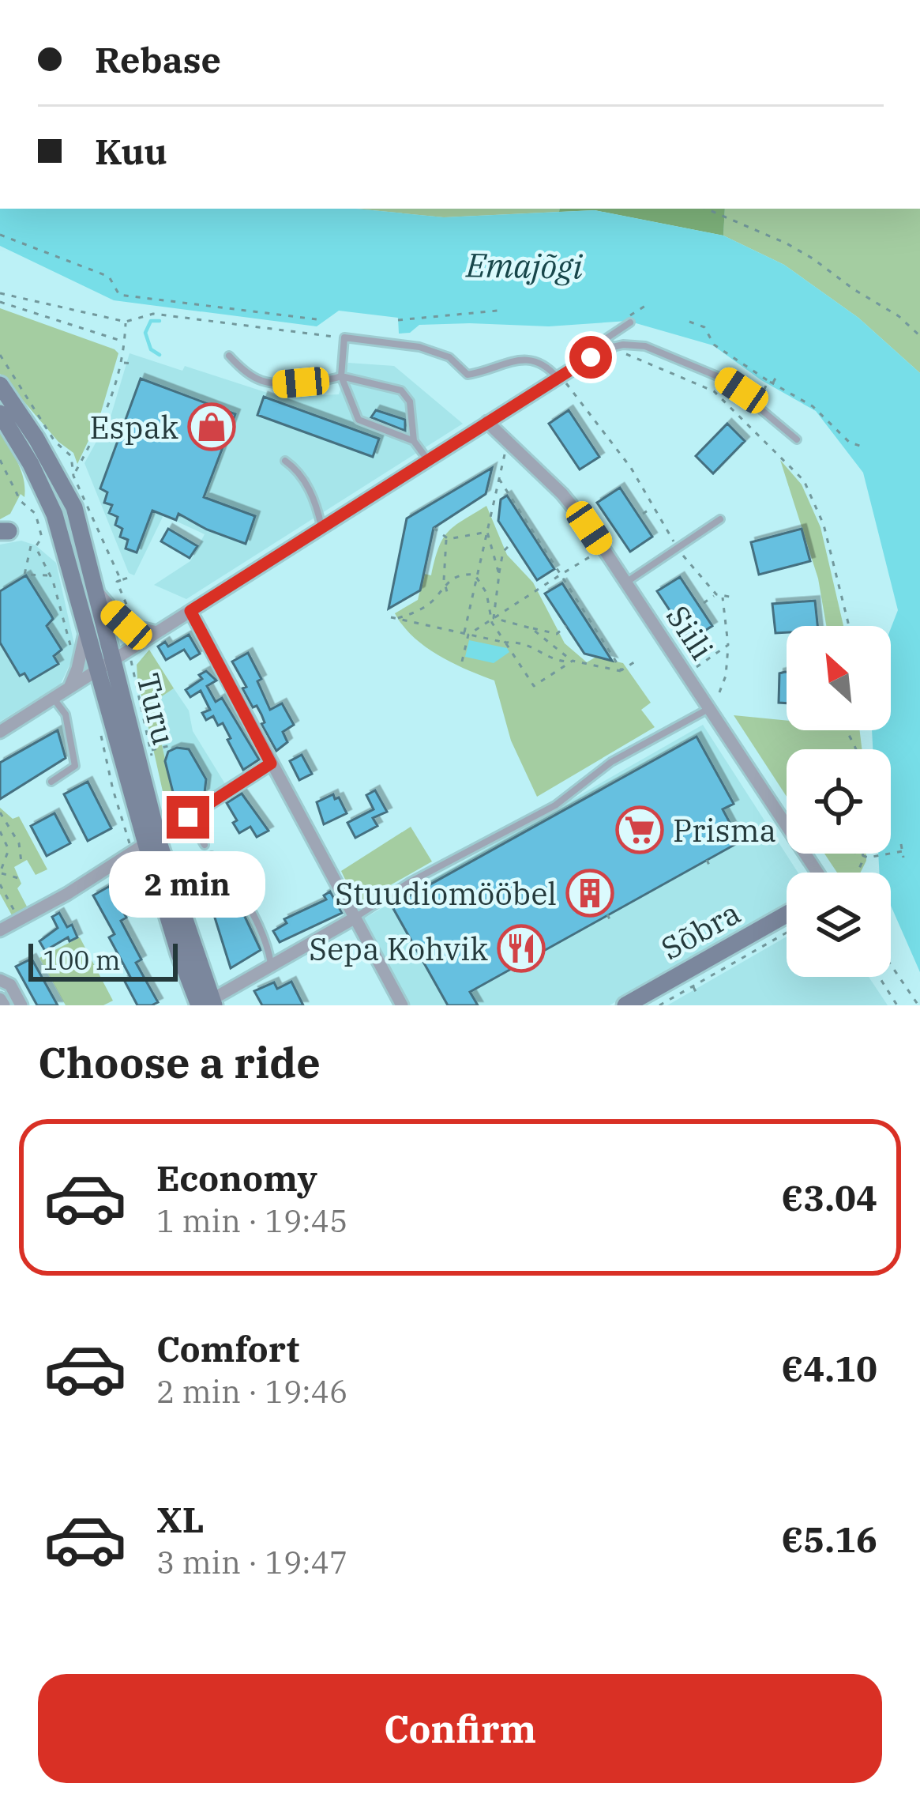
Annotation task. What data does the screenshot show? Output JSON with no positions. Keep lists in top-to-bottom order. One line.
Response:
{"streets":{"main road":["Turu","Sõbra"],"street":["Siili"]},"water":["Emajõgi"],"places":{"shop":["Espak"],"supermarket":["Prisma"],"building":["Stuudiomööbel"],"restaurant":["Sepa Kohvik"]},"scale_bar":"100 m","north":"top left","page":{"banner":["Rebase","Kuu"],"bubble":"2 min","scale":"100 m","heading":"Choose a ride","list":[{"name":"Economy","note":"1 min · 19:45","value":"€3.04"},{"name":"Comfort","note":"2 min · 19:46","value":"€4.10"},{"name":"XL","note":"3 min · 19:47","value":"€5.16"}],"buttons":"Confirm"}}
